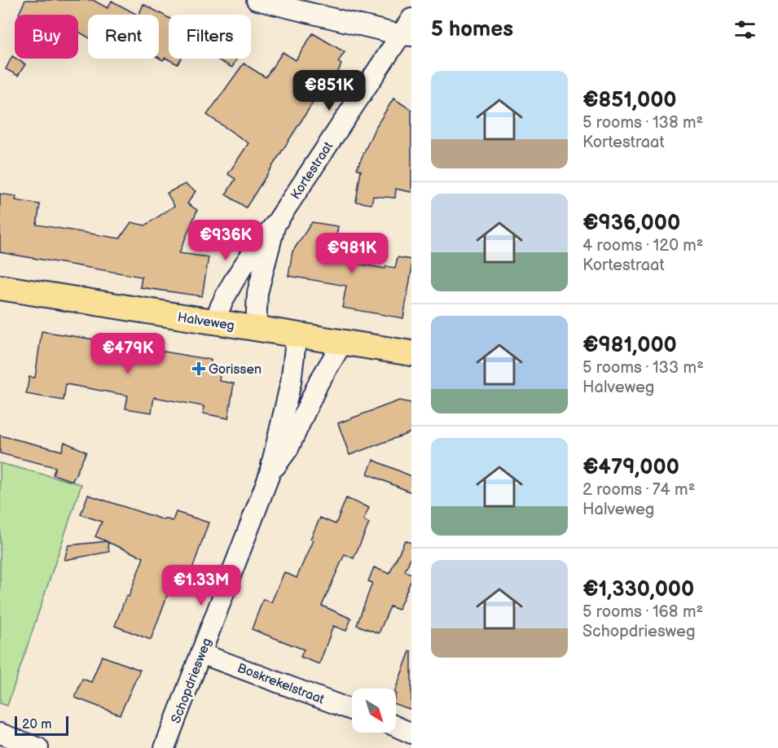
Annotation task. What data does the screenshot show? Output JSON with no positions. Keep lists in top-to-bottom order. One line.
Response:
{"streets":{"main road":["Halveweg"],"street":["Kortestraat","Schopdriesweg","Boskrekelstraat"]},"crossings":[["Kortestraat","Halveweg"],["Halveweg","Schopdriesweg"],["Schopdriesweg","Boskrekelstraat"]],"places":{"health":["Gorissen"]},"scale_bar":"20 m","north":"bottom right","page":{"heading":"5 homes","chip":["Buy","Rent","Filters"],"list":[{"name":"€851,000","note":"5 rooms · 138 m² · Kortestraat"},{"name":"€936,000","note":"4 rooms · 120 m² · Kortestraat"},{"name":"€981,000","note":"5 rooms · 133 m² · Halveweg"},{"name":"€479,000","note":"2 rooms · 74 m² · Halveweg"},{"name":"€1,330,000","note":"5 rooms · 168 m² · Schopdriesweg"}],"price":["€851K","€936K","€981K","€479K","€1.33M"],"scale":"20 m"}}
